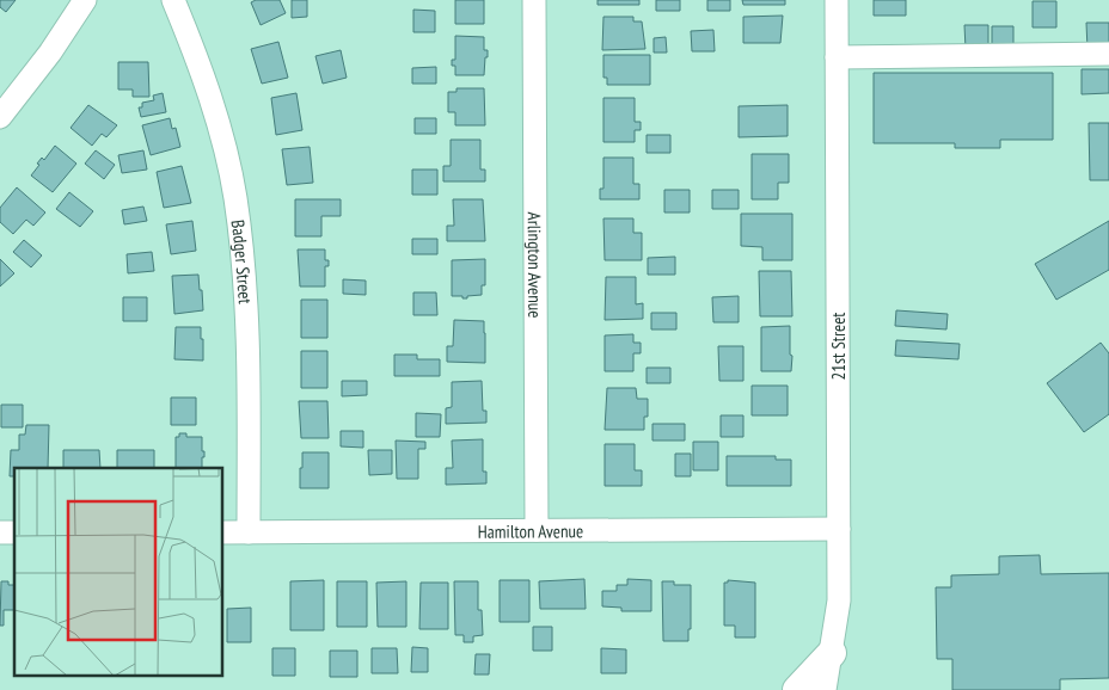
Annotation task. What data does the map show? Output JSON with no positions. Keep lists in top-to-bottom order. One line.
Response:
{"streets":{"street":["Badger Street","Arlington Avenue","21st Street","Hamilton Avenue"]},"crossings":[["Badger Street","Hamilton Avenue"],["Arlington Avenue","Hamilton Avenue"],["21st Street","Hamilton Avenue"]]}
